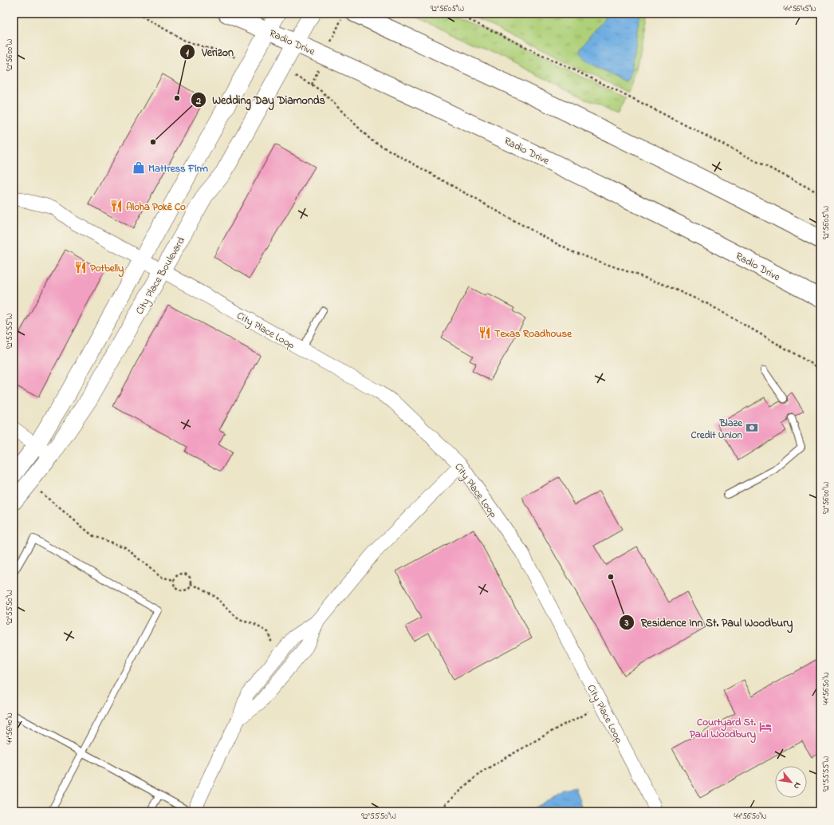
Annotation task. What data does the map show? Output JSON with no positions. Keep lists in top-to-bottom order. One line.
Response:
{"streets":{"main road":["Radio Drive"],"street":["City Place Boulevard","City Place Loop"]},"crossings":[["Radio Drive","City Place Boulevard"],["City Place Boulevard","City Place Loop"]],"places":{"other":["Verizon","Wedding Day Diamonds","Residence Inn St. Paul Woodbury"],"shop":["Mattress Firm"],"restaurant":["Aloha Pokē Co","Potbelly","Texas Roadhouse"],"bank":["Blaze Credit Union"],"hotel":["Courtyard St. Paul Woodbury"]},"north":"bottom right","coordinates":["92°56'05\"W","44°56'45\"N","92°56'00\"W","92°55'55\"W","92°55'50\"W","44°56'50\"N","44°56'40\"N"]}
